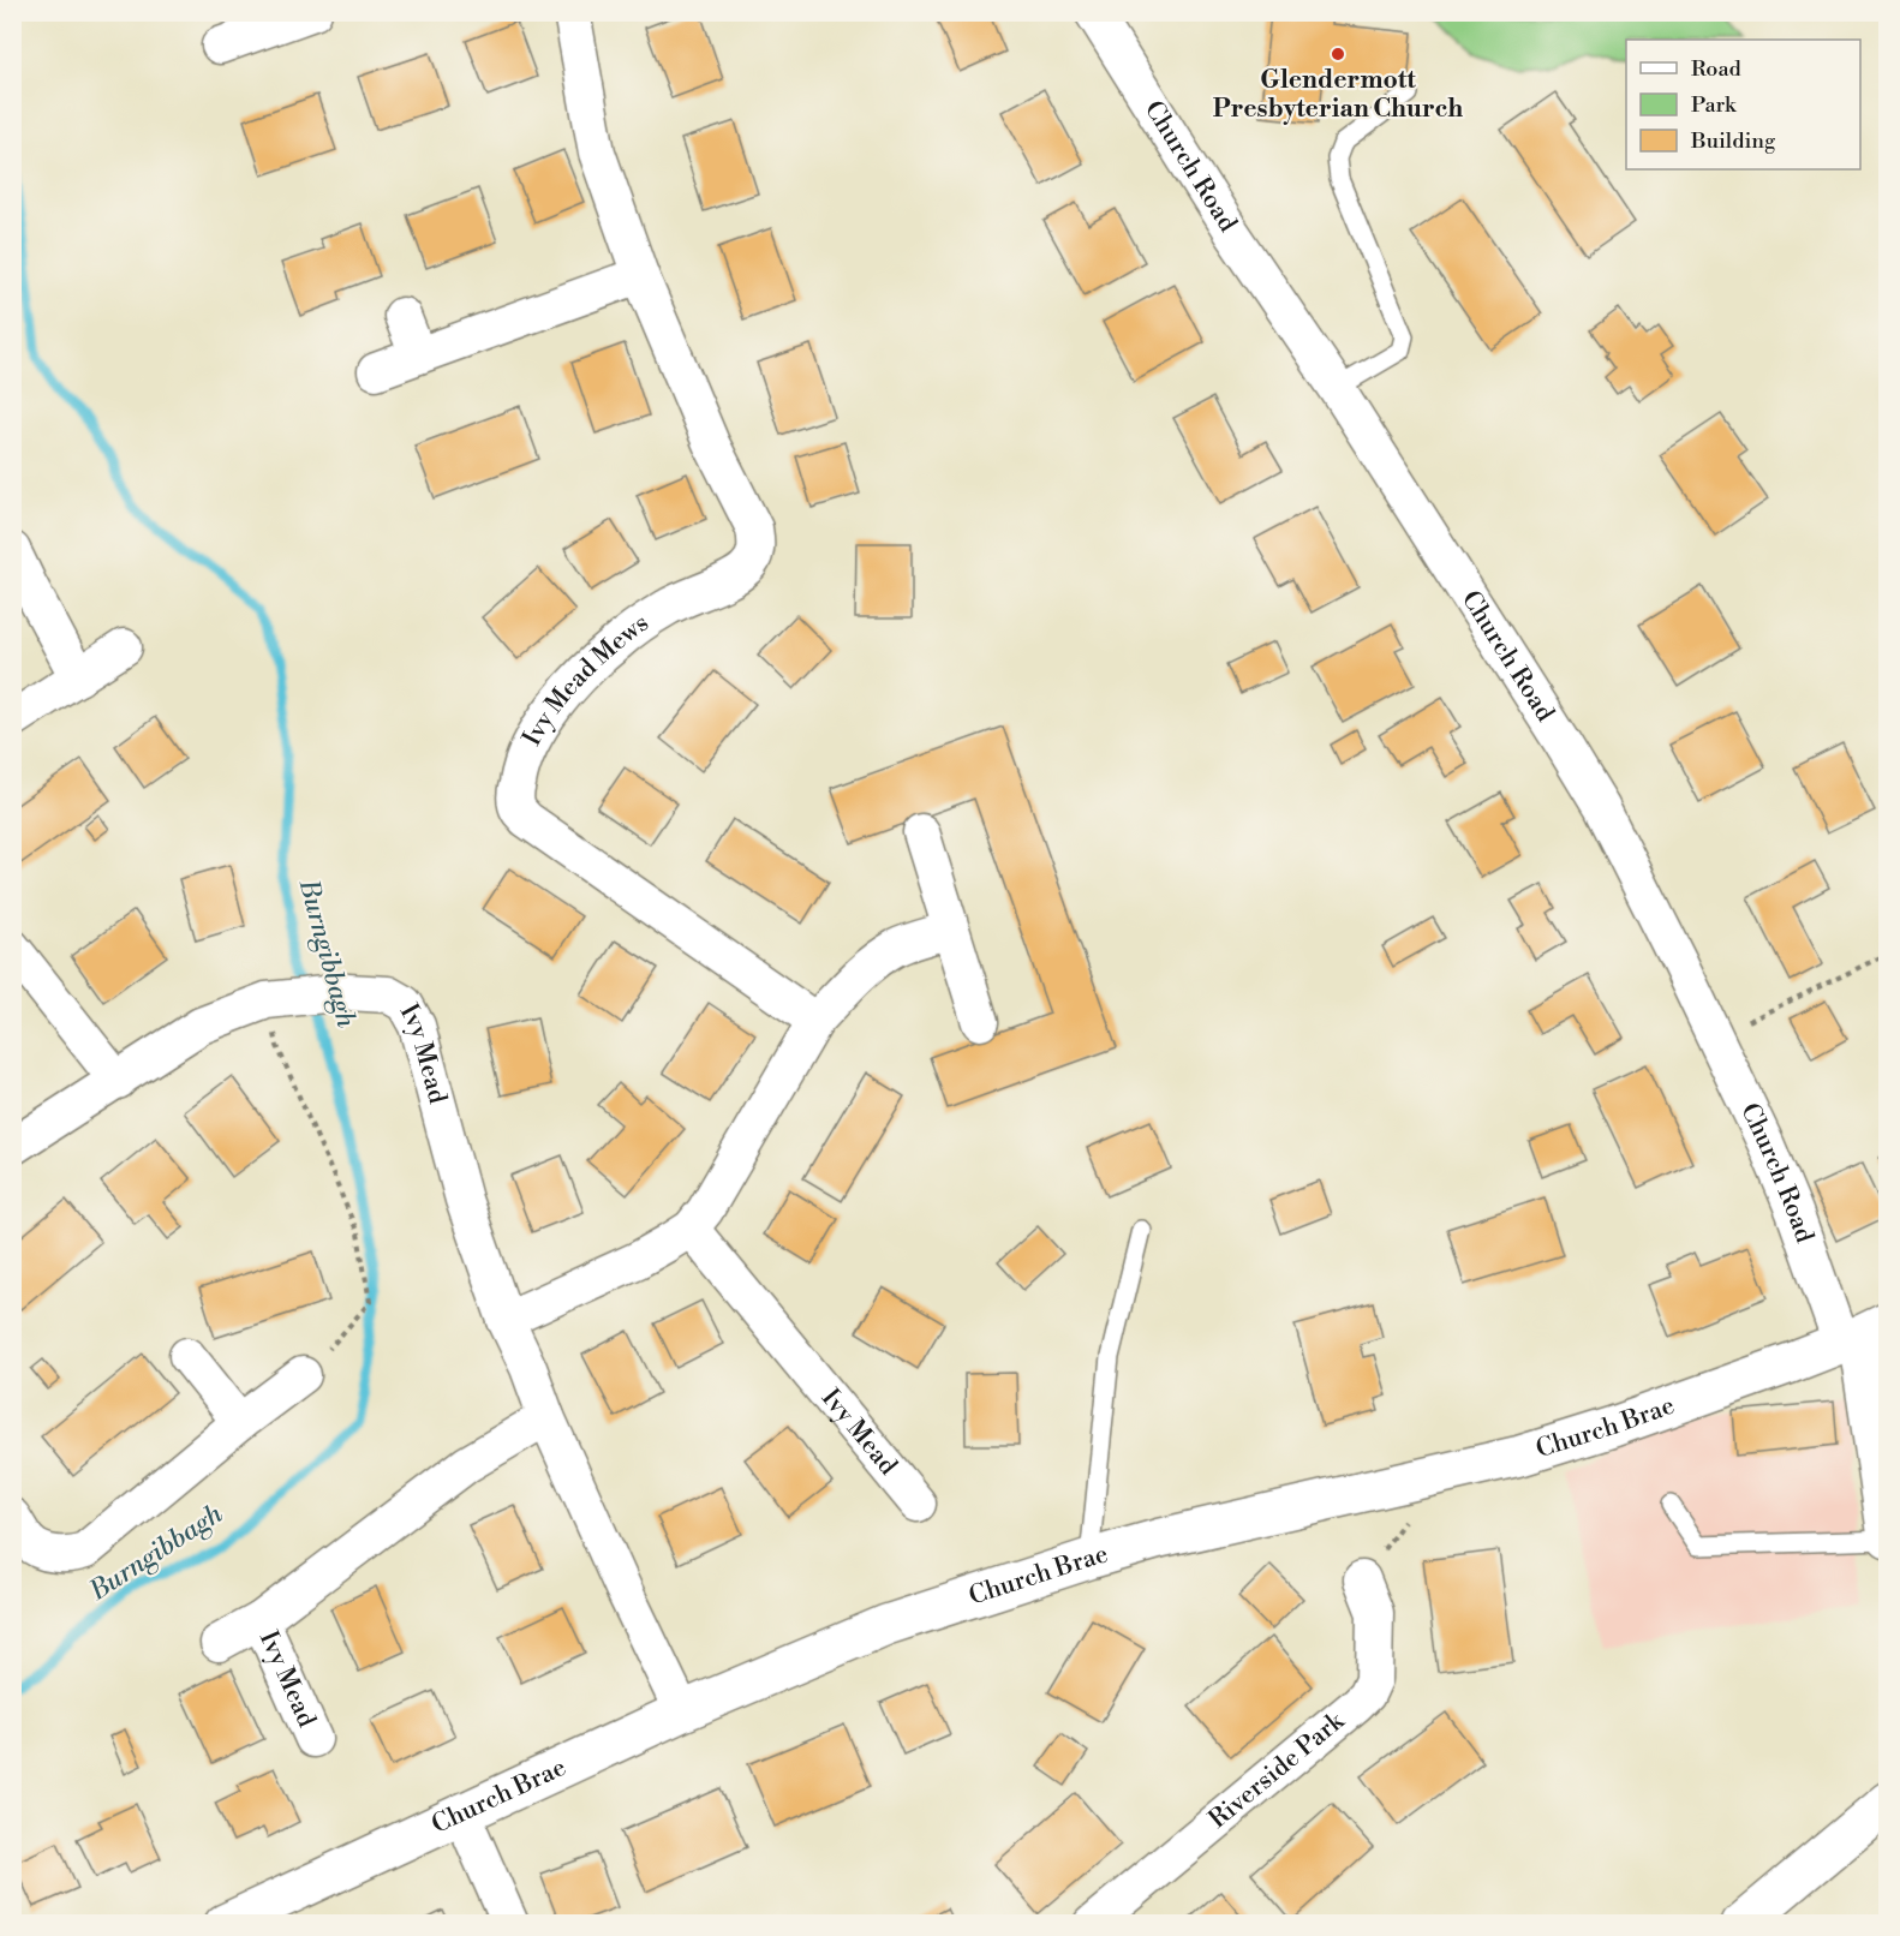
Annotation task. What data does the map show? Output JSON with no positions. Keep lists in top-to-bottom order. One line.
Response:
{"streets":{"main road":["Church Road","Church Brae"],"street":["Ivy Mead Mews","Ivy Mead","Riverside Park"]},"crossings":[["Church Road","Church Brae"],["Ivy Mead","Church Brae"]],"water":["Burngibbagh"],"places":["Glendermott Presbyterian Church"],"legend":["Road","Park","Building"]}
